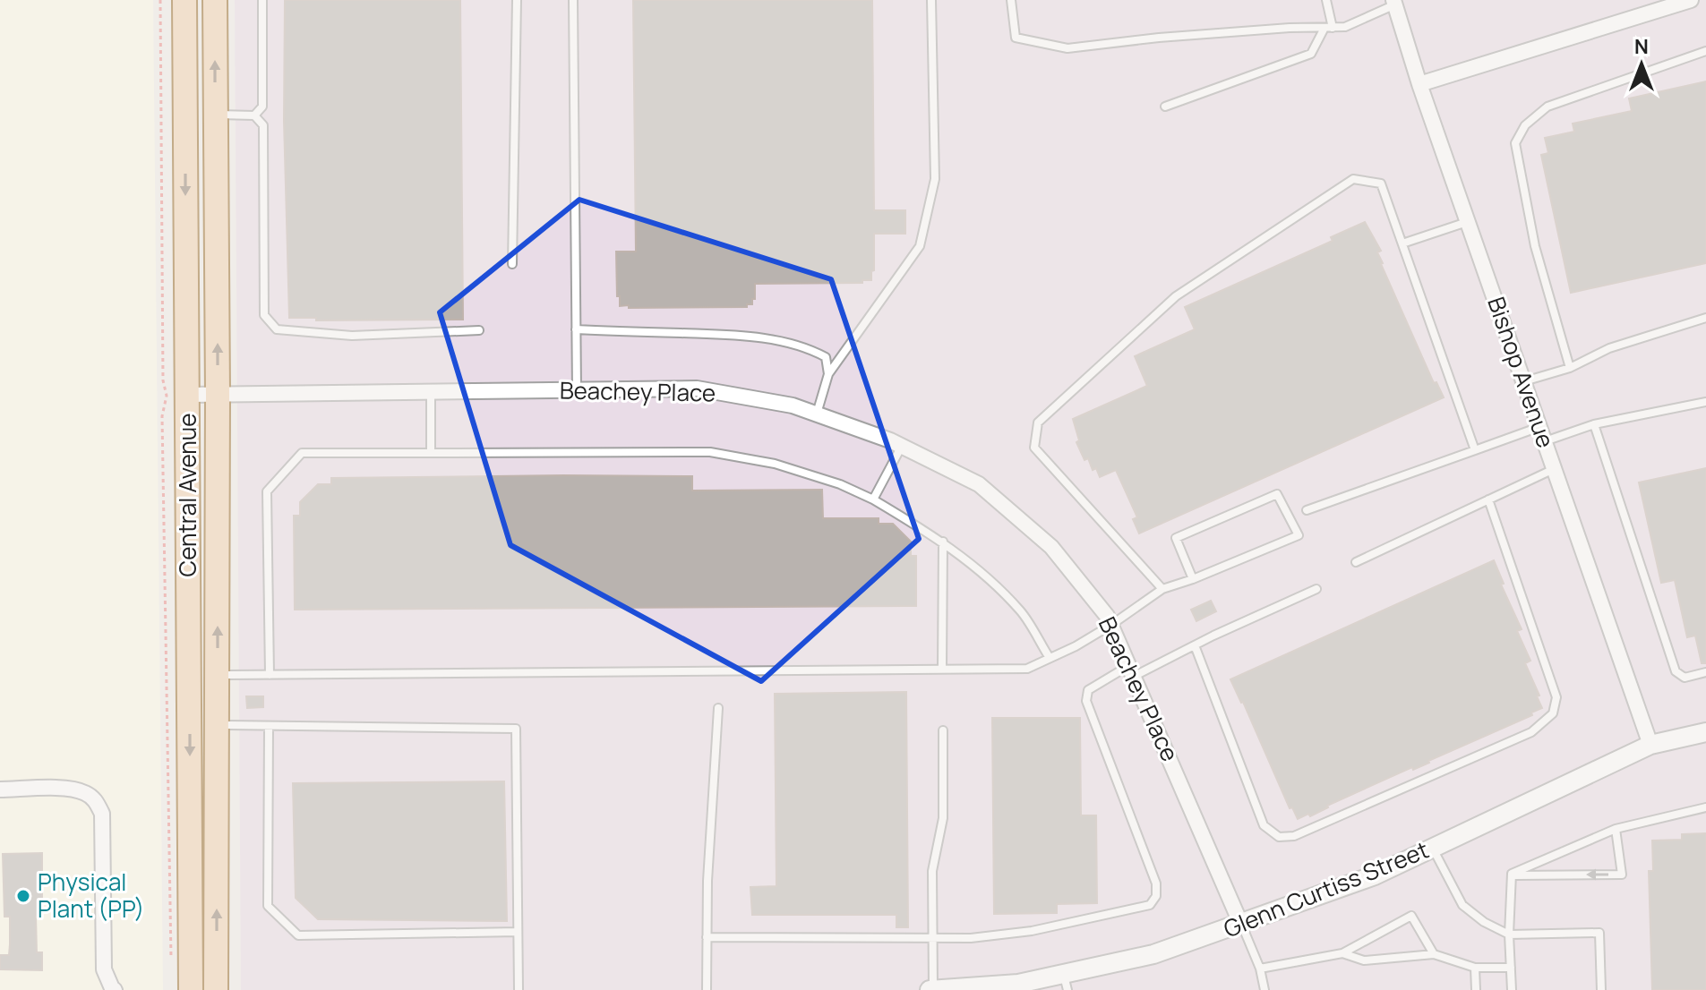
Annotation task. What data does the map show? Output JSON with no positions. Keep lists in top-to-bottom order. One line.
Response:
{"streets":{"main road":["Central Avenue"],"street":["Bishop Avenue","Beachey Place","Glenn Curtiss Street"]},"crossings":[["Bishop Avenue","Glenn Curtiss Street"],["Beachey Place","Central Avenue"],["Beachey Place","Glenn Curtiss Street"]],"places":["Physical Plant (PP)"],"north":"top"}
